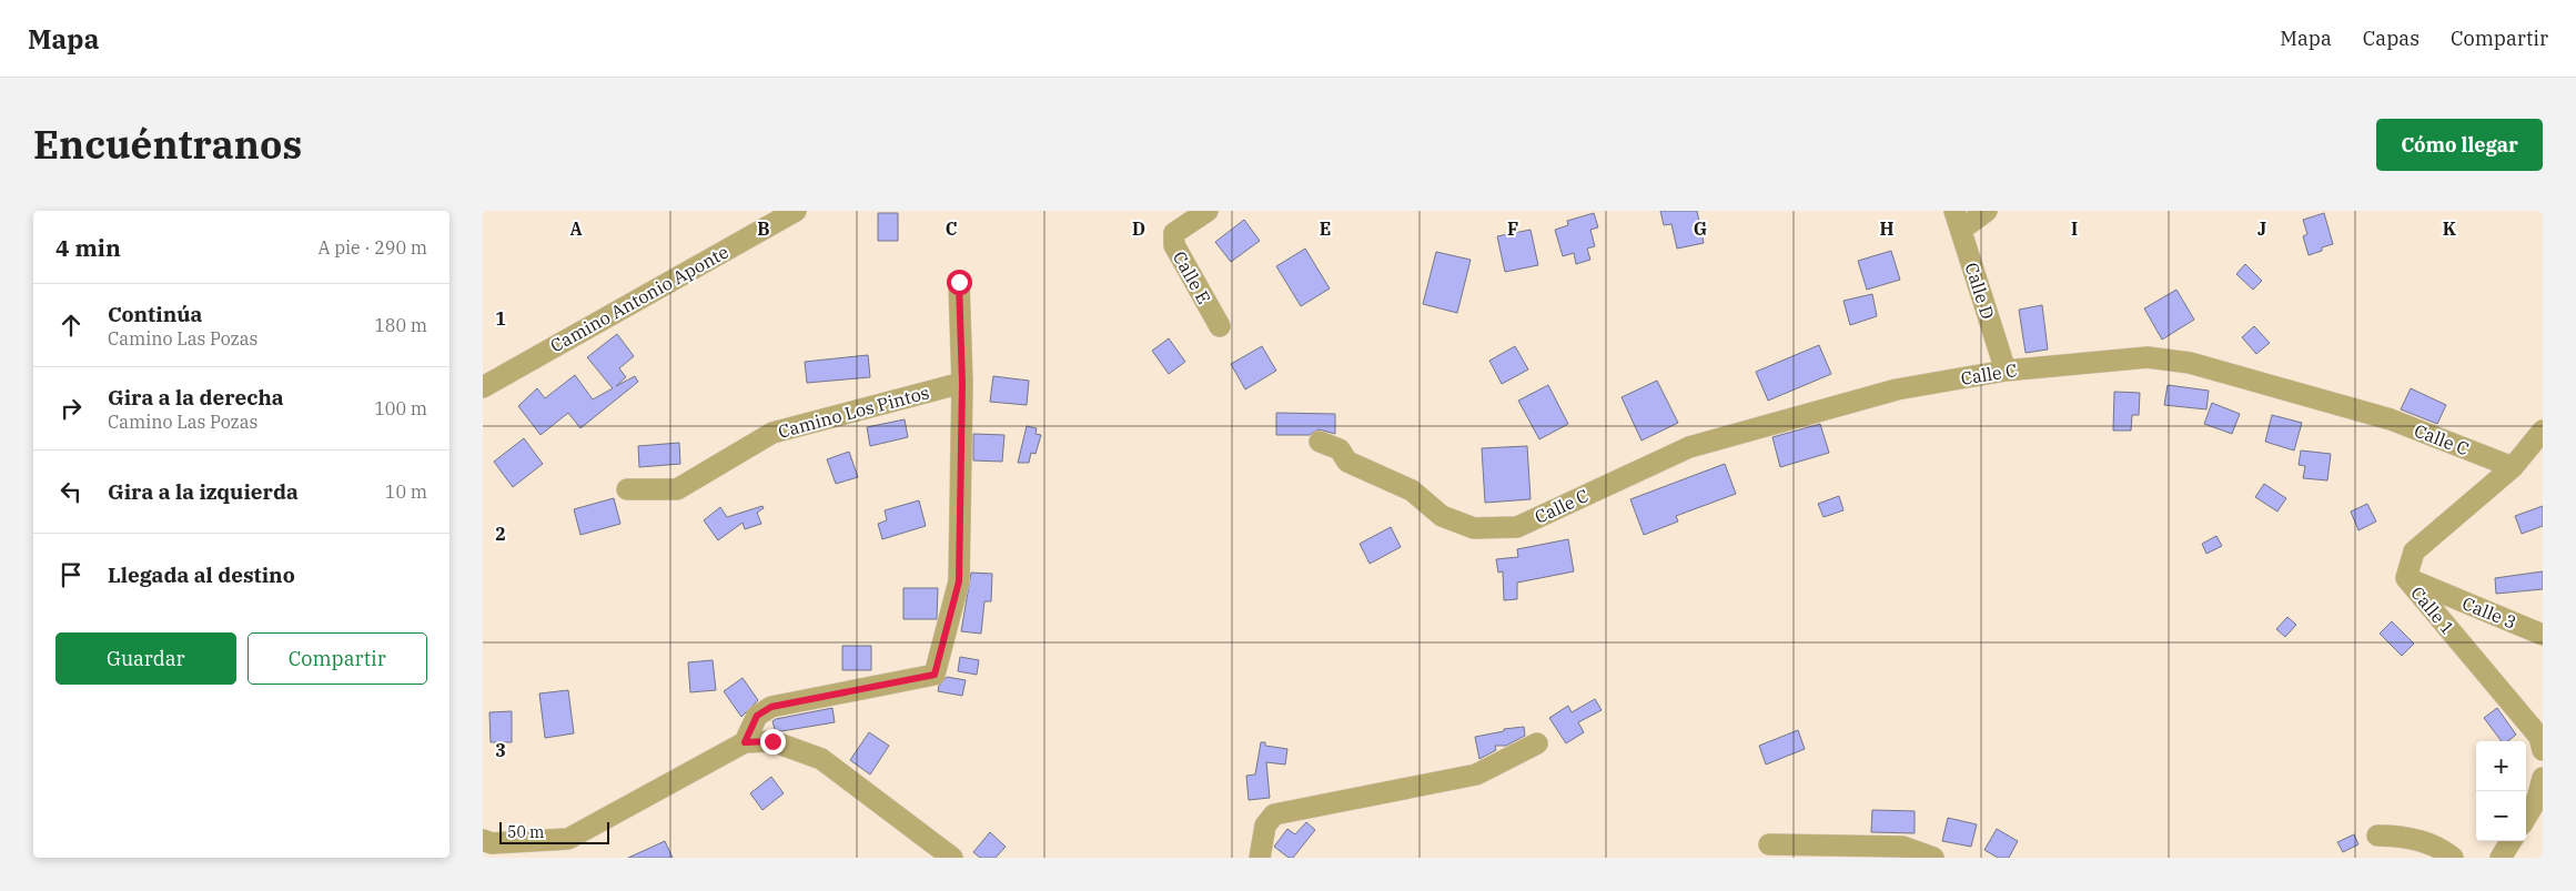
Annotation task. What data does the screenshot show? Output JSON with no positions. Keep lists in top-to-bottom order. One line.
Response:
{"streets":{"street":["Calle E","Calle D","Camino Antonio Aponte","Calle C","Camino Los Pintos","Calle 1","Calle 3"]},"crossings":[["Calle D","Calle C"],["Calle C","Calle 1"],["Calle 1","Calle 3"]],"scale_bar":"50 m","page":{"header":"Mapa","nav":["Mapa","Capas","Compartir"],"title":"Encuéntranos","buttons":["Cómo llegar",["Guardar","Compartir"]],"heading":["4 min","A pie · 290 m"],"list":[["Continúa","Camino Las Pozas","180 m"],["Gira a la derecha","Camino Las Pozas","100 m"],["Gira a la izquierda","10 m"],"Llegada al destino"],"map_buttons":["+","−"],"scale":"50 m"},"grid":{"columns":["A","B","C","D","E","F","G","H","I","J","K"],"rows":["1","2","3"]}}
